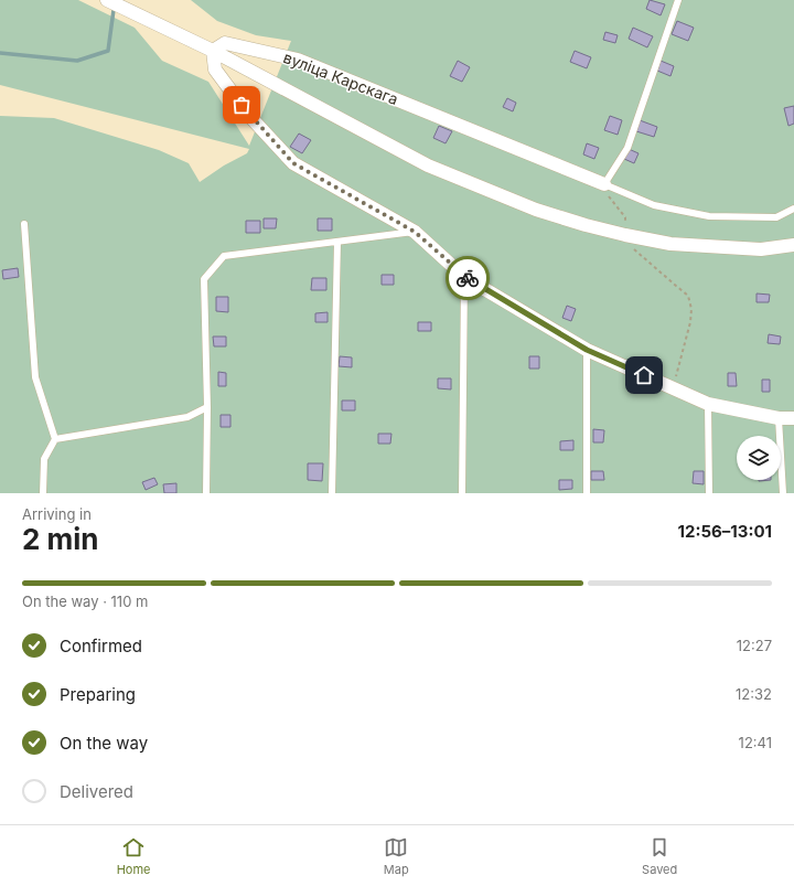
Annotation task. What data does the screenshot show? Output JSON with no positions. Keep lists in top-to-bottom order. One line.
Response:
{"streets":{"street":["вуліца Карскага"]},"page":{"heading":["2 min","Arriving in","12:56–13:01"],"bar":"On the way · 110 m","list":[["Confirmed","12:27"],["Preparing","12:32"],["On the way","12:41"],"Delivered"],"tabs":["Home","Map","Saved"]}}
